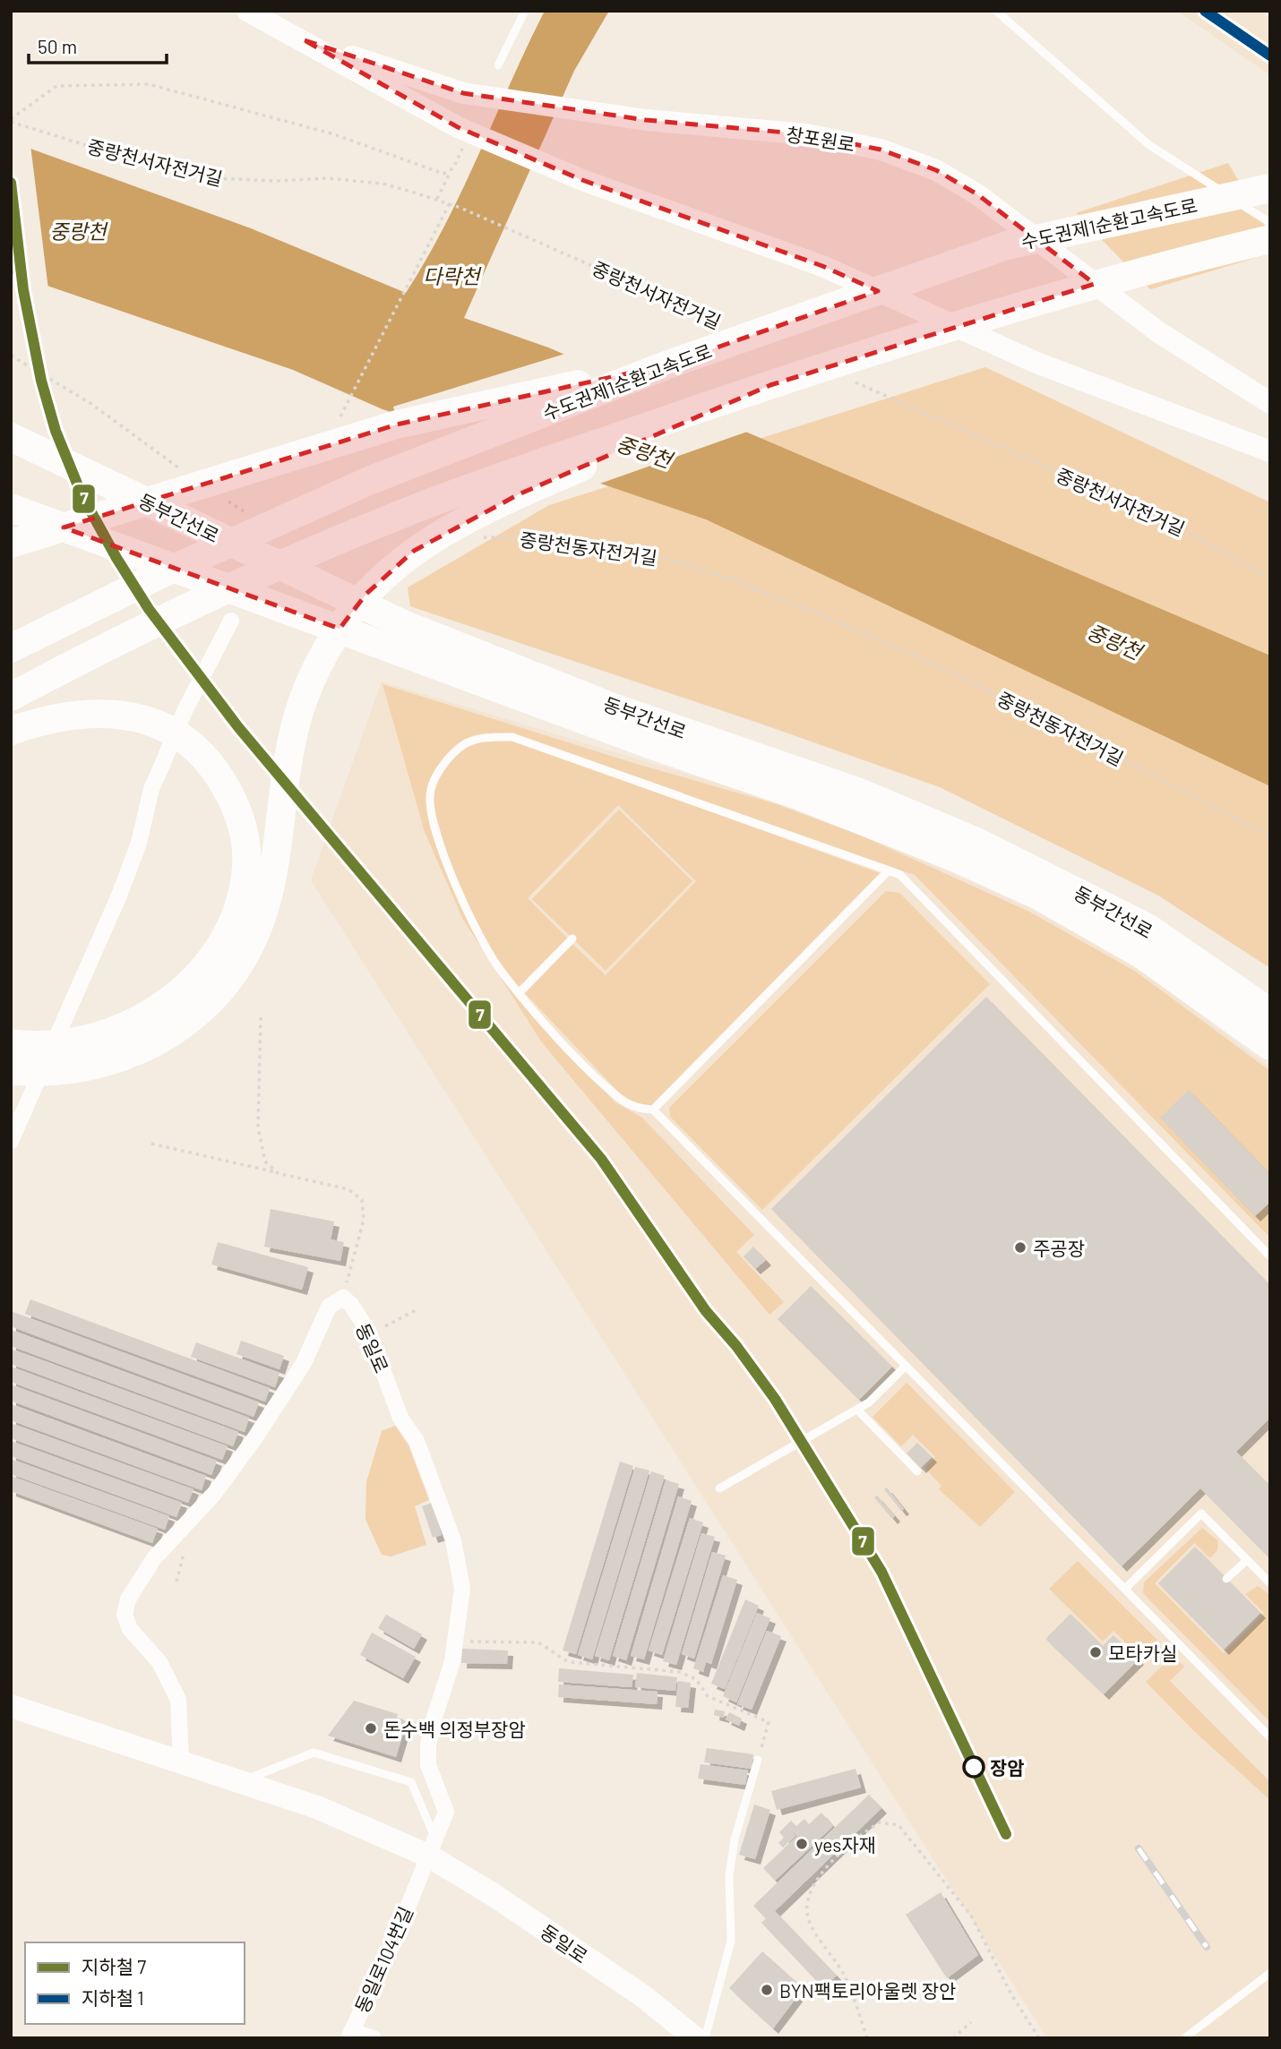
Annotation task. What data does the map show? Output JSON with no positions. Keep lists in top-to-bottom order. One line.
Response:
{"streets":{"highway":["수도권제1순환고속도로","동부간선로"],"main road":["동일로"],"street":["창포원로","동일로104번길"],"path":["중랑천서자전거길","중랑천동자전거길"]},"crossings":[["동일로","동일로104번길"]],"water":["중랑천","다락천"],"places":["주공장","모타카실","돈수백 의정부장암","장암","yes자재","BYN팩토리아울렛 장안"],"lines":["metro line 1","metro line 7"],"legend":["지하철 7","지하철 1"],"scale_bar":"50 m"}
